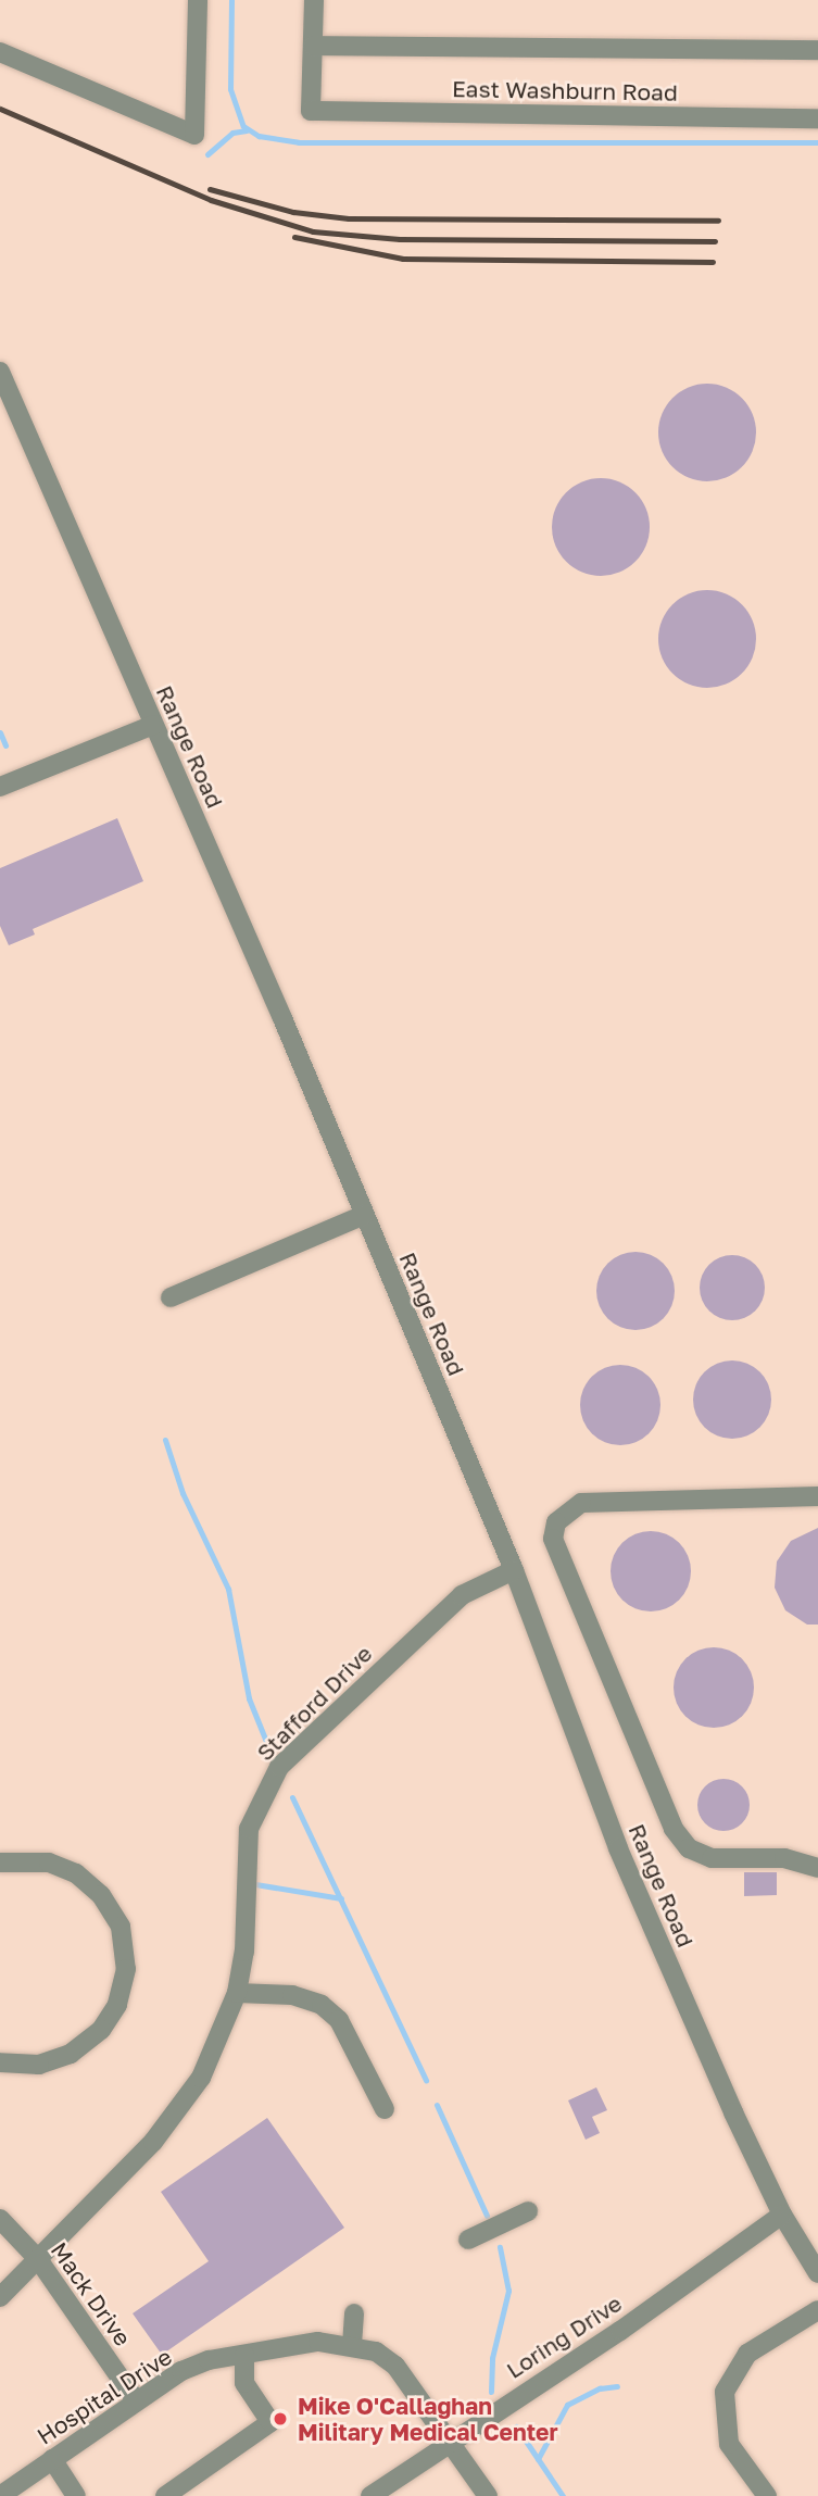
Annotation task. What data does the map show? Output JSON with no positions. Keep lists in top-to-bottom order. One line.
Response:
{"streets":{"street":["East Washburn Road","Range Road","Stafford Drive","Mack Drive","Loring Drive","Hospital Drive"]},"crossings":[["Range Road","Stafford Drive"],["Range Road","Loring Drive"],["Stafford Drive","Mack Drive"],["Mack Drive","Hospital Drive"],["Loring Drive","Hospital Drive"]],"places":["Mike O'Callaghan Military Medical Center"]}
